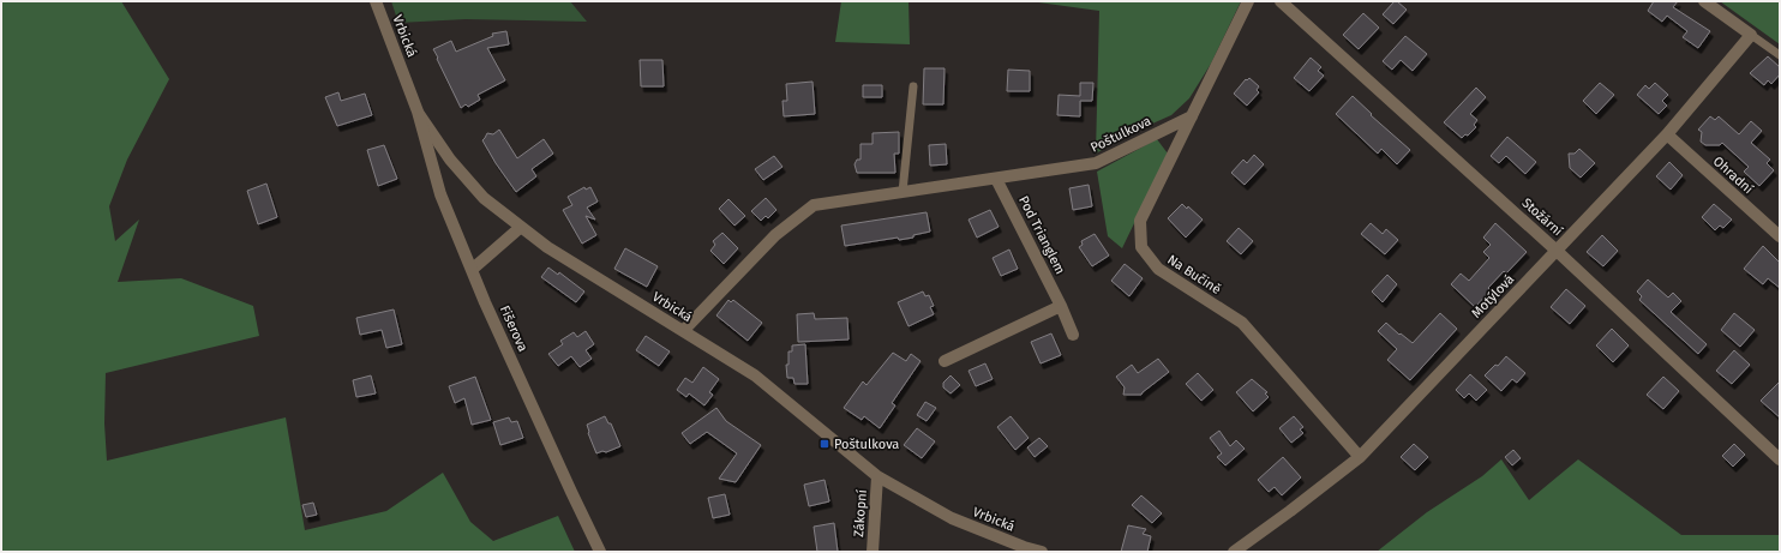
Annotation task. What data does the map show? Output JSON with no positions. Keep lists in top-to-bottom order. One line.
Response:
{"streets":{"street":["Vrbická","Poštulkova","Ohradní","Stožární","Pod Trianglem","Na Bučině","Motýlová","Fišerova","Zákopní"]},"crossings":[["Vrbická","Poštulkova"],["Vrbická","Fišerova"],["Vrbická","Zákopní"],["Poštulkova","Pod Trianglem"],["Poštulkova","Na Bučině"],["Ohradní","Motýlová"],["Stožární","Motýlová"],["Na Bučině","Motýlová"]],"places":{"transit":["Poštulkova"]}}
